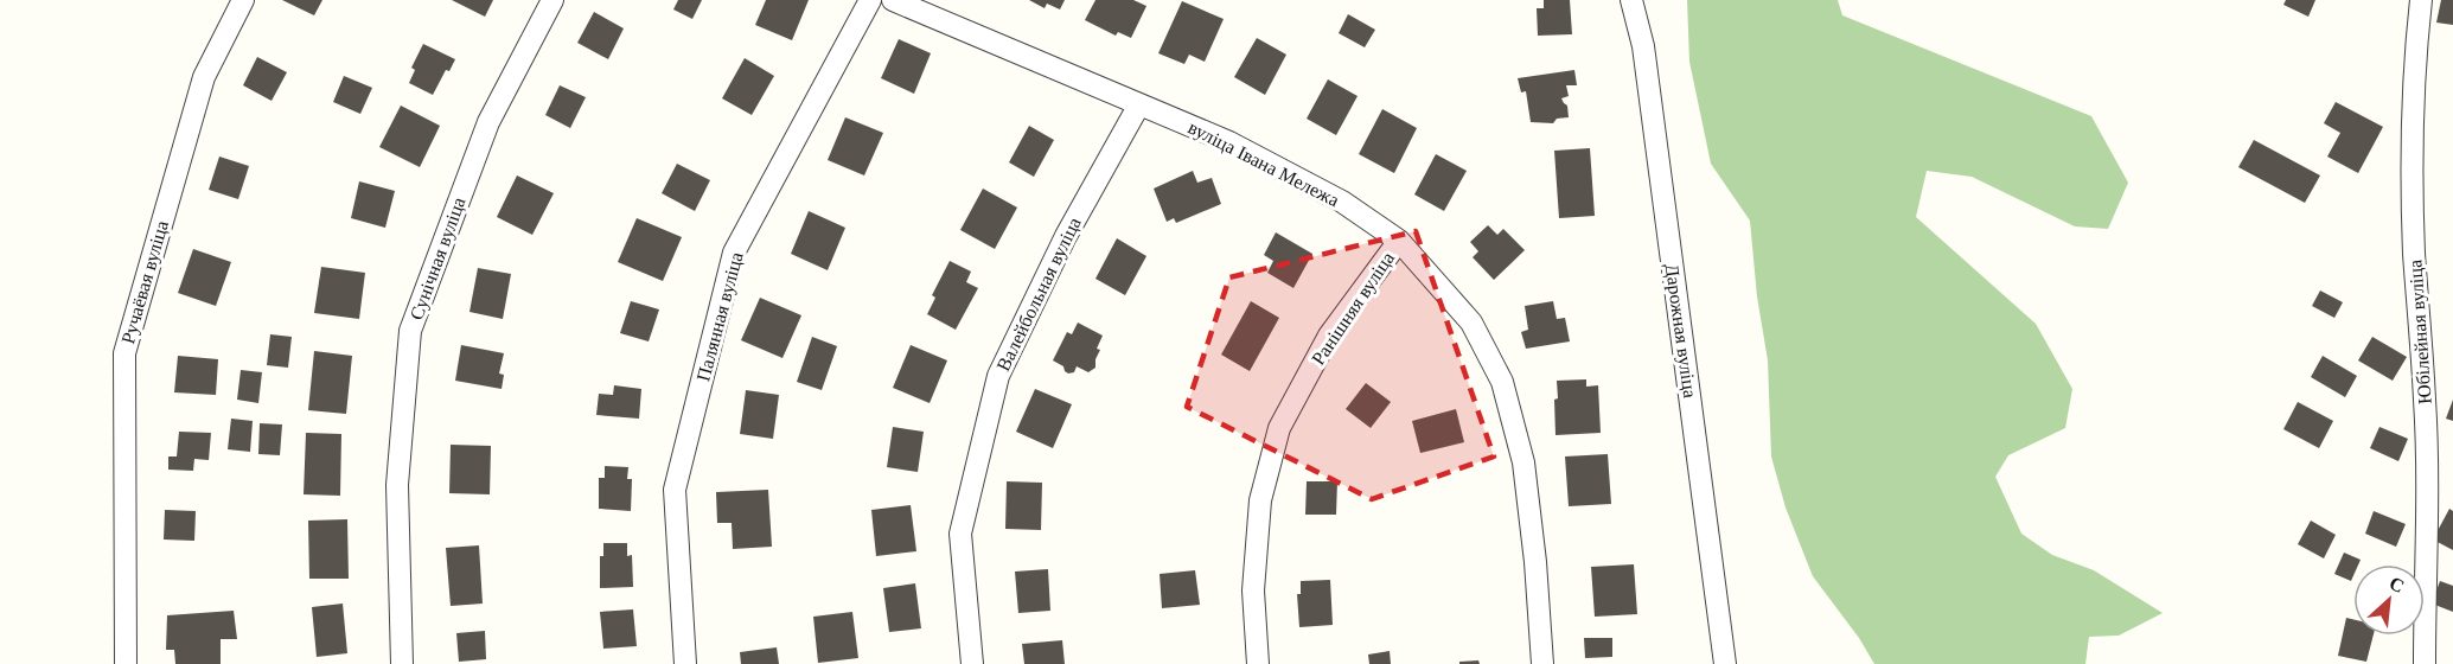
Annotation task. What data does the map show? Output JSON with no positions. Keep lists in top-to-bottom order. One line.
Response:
{"streets":{"street":["вуліца Івана Мележа","Сунічная вуліца","Ручаёвая вуліца","Валейбольная вуліца","Ранішняя вуліца","Палянная вуліца","Дарожная вуліца","Юбілейная вуліца"]},"crossings":[["вуліца Івана Мележа","Валейбольная вуліца"],["вуліца Івана Мележа","Ранішняя вуліца"]],"north":"top right"}
